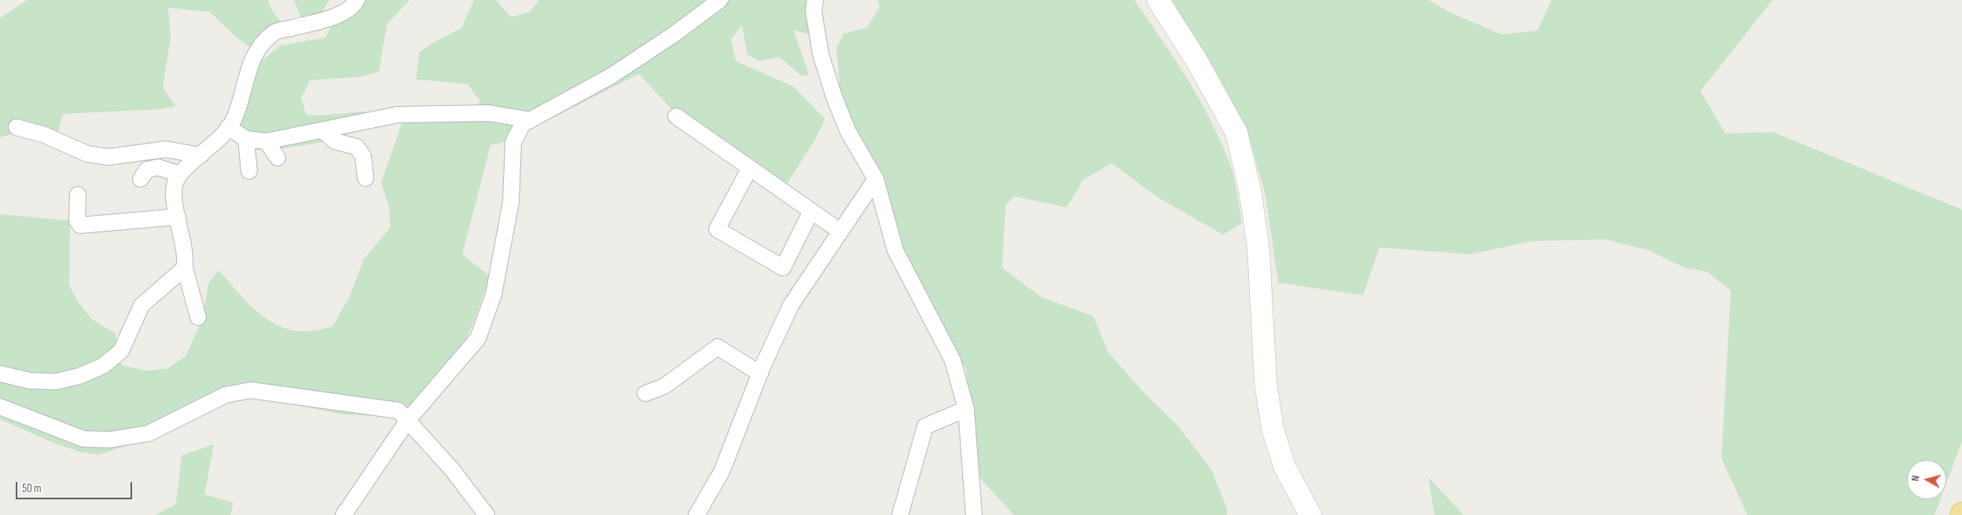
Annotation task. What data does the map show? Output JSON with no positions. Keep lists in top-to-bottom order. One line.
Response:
{"scale_bar":"50 m","north":"left"}
